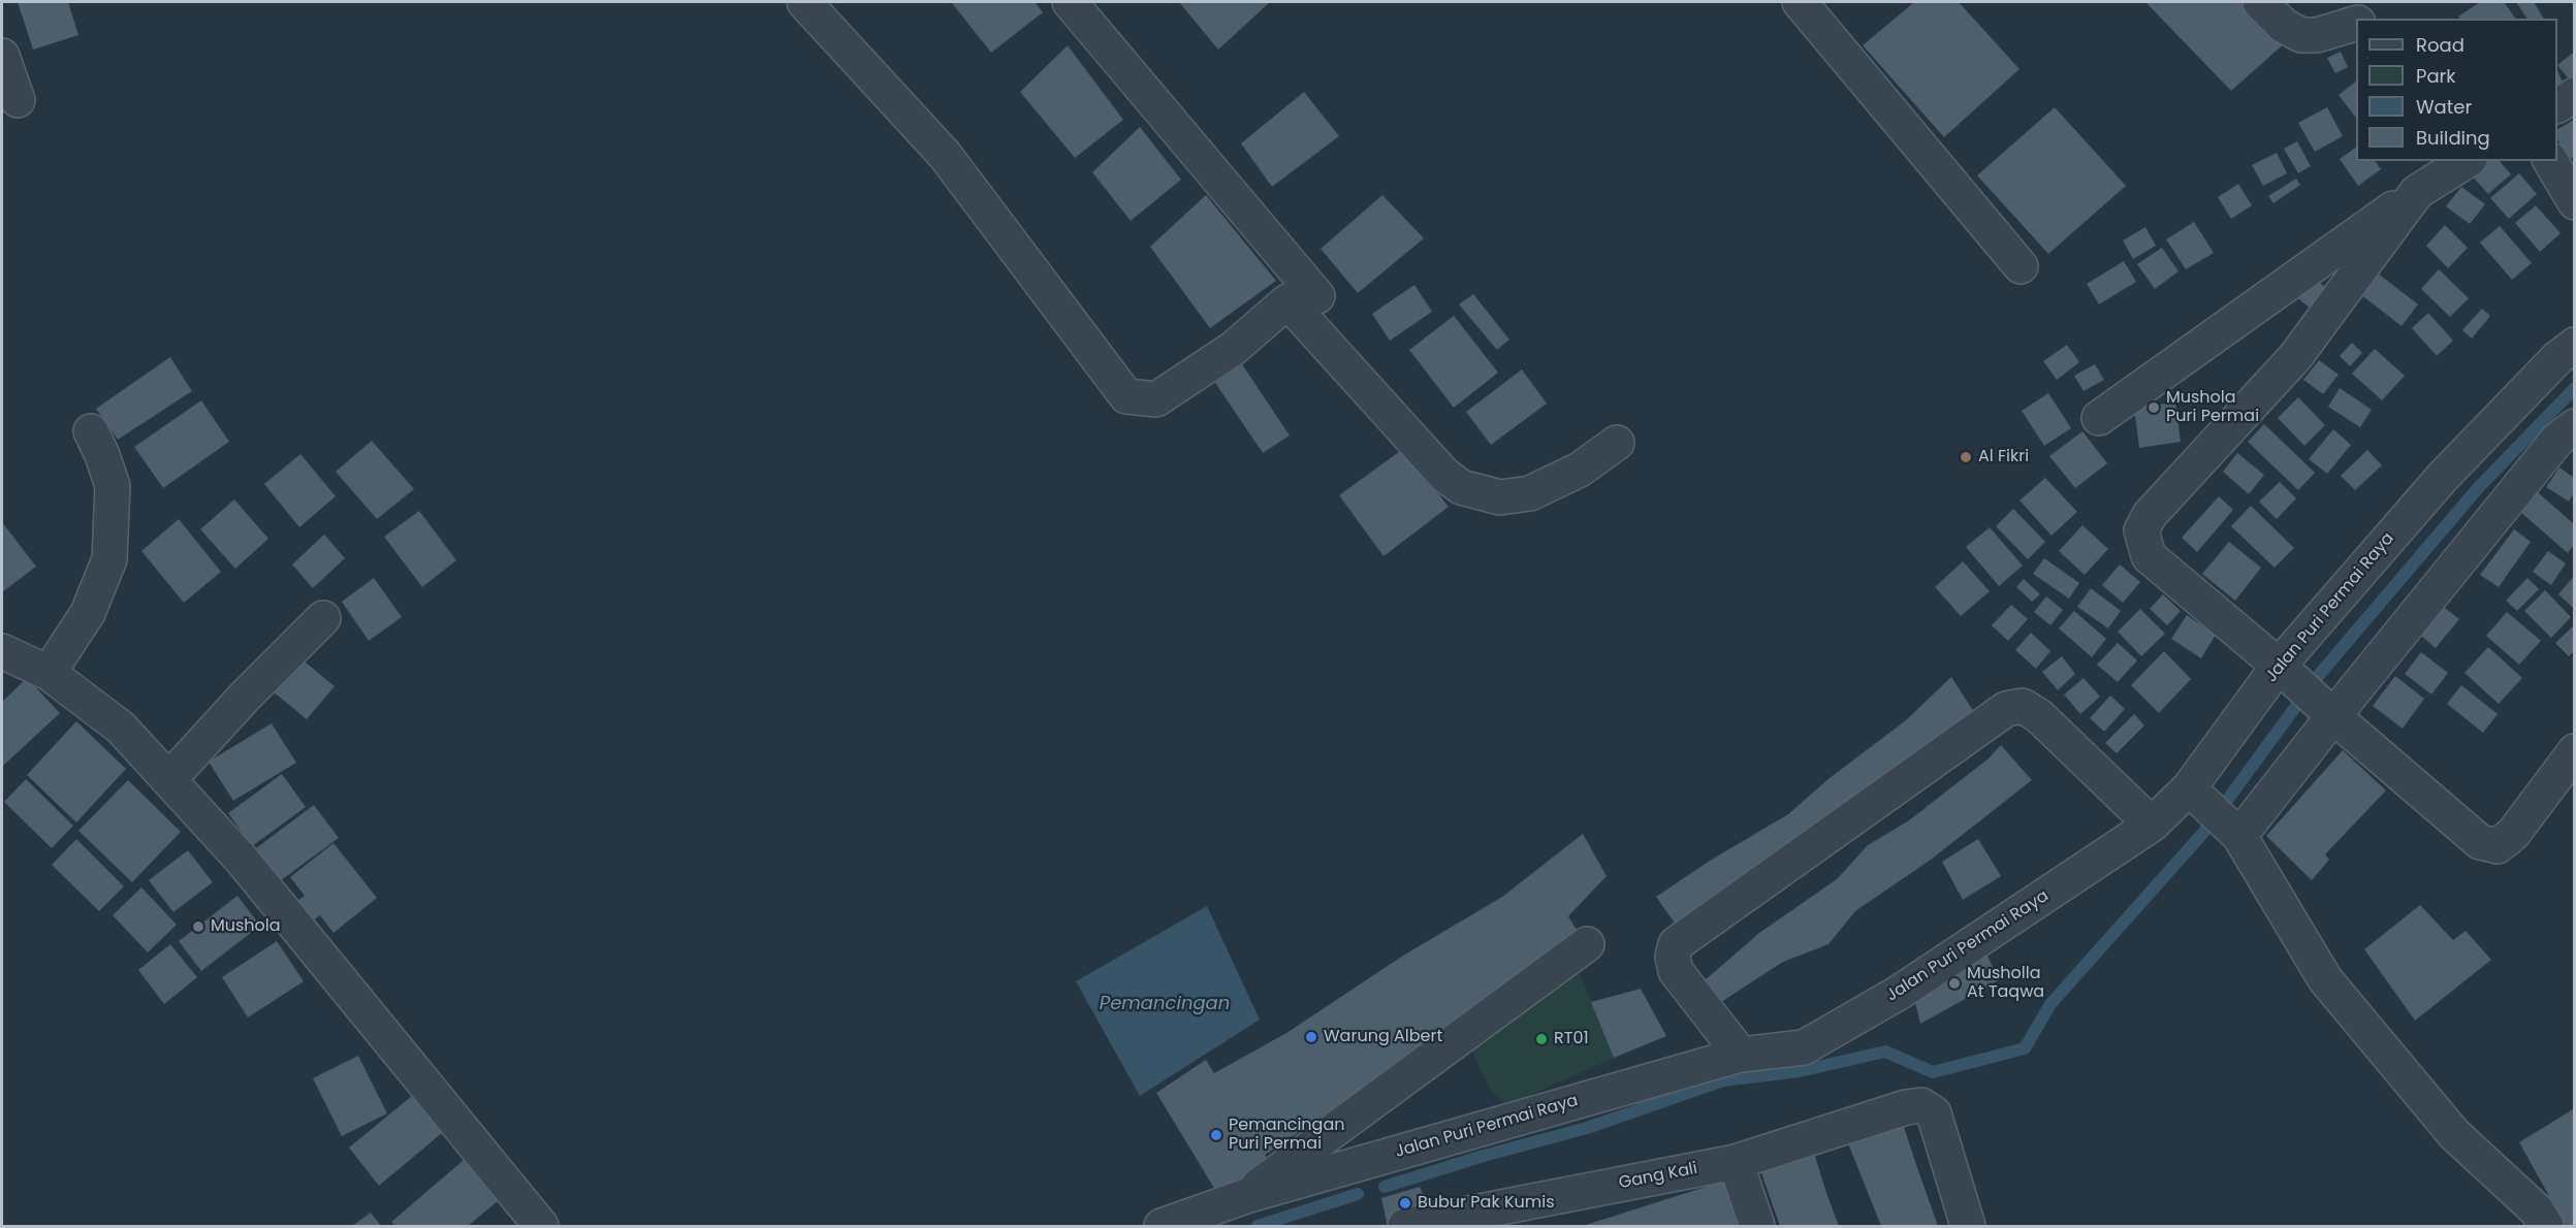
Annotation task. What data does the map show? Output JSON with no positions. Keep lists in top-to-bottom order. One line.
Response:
{"streets":{"street":["Jalan Puri Permai Raya","Gang Kali"]},"water":["Pemancingan"],"places":["Mushola Puri Permai","Al Fikri","Mushola","Musholla At Taqwa","Warung Albert","RT01","Pemancingan Puri Permai","Bubur Pak Kumis"],"legend":["Road","Park","Water","Building"]}
